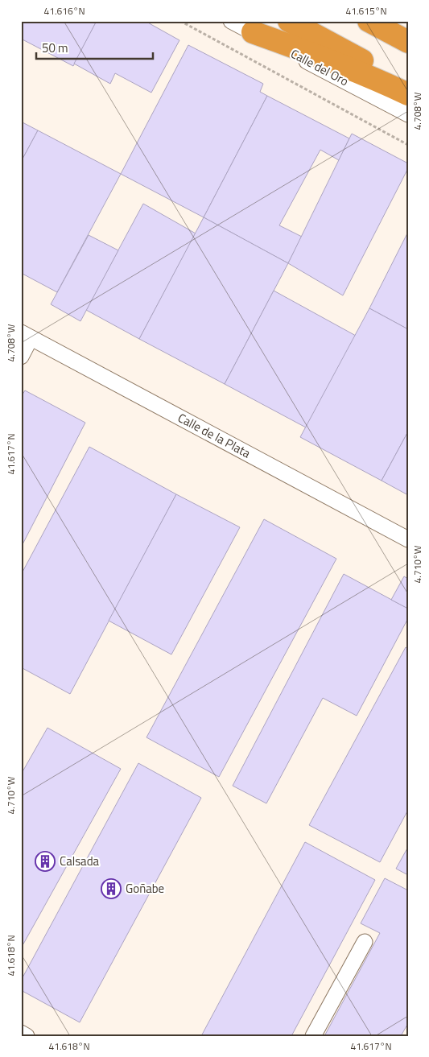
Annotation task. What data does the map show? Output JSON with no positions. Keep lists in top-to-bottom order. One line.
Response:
{"streets":{"street":["Calle del Oro","Calle de la Plata"]},"places":{"building":["Calsada","Goñabe"]},"scale_bar":"50 m","coordinates":["41.616°N","41.615°N","4.708°W","41.617°N","4.710°W","41.618°N"]}
